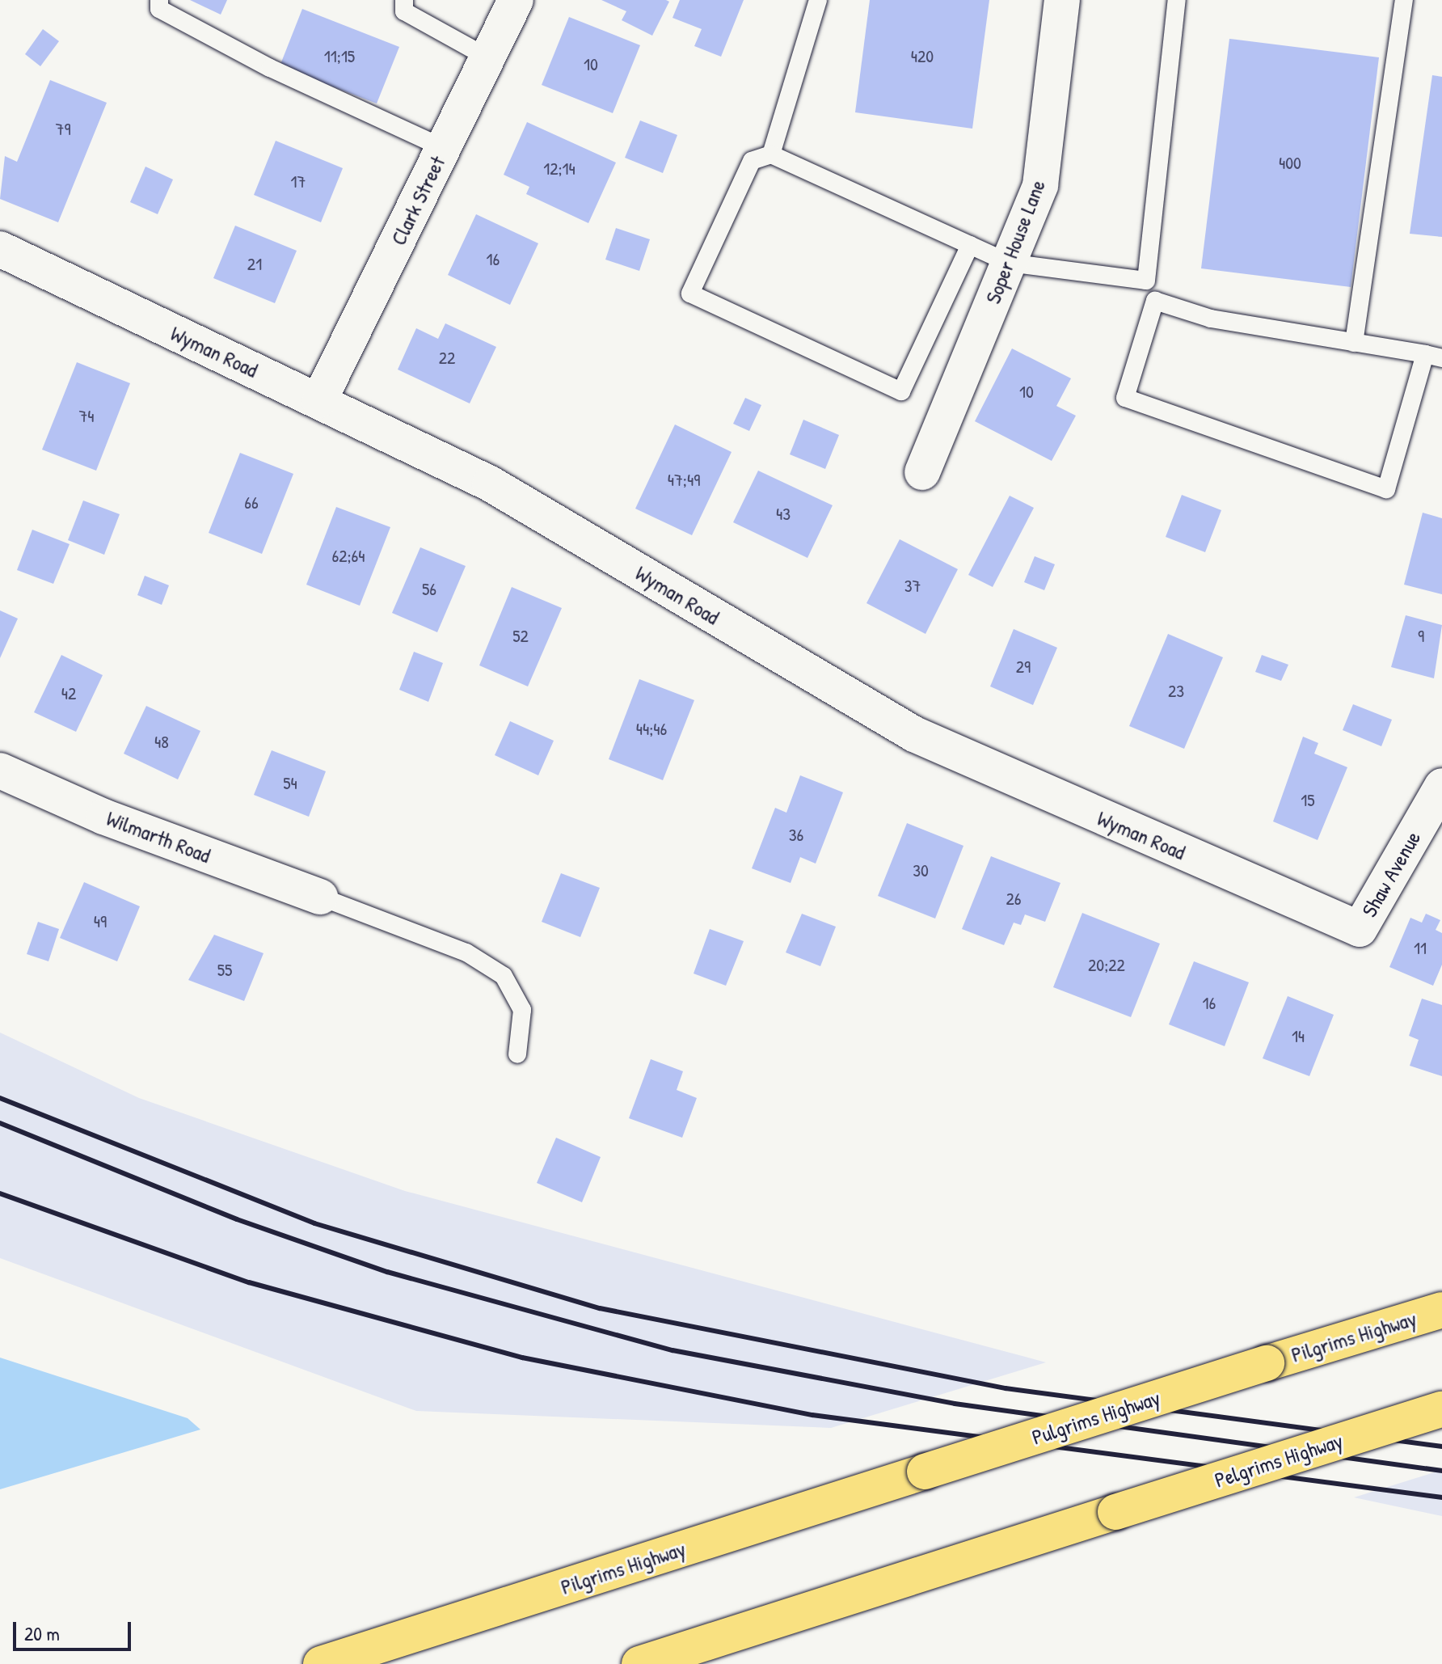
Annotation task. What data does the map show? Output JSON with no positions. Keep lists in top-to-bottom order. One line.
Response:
{"streets":{"highway":["Pilgrims Highway","Pulgrims Highway","Pelgrims Highway"],"street":["Clark Street","Soper House Lane","Wyman Road","Wilmarth Road","Shaw Avenue"]},"crossings":[["Clark Street","Wyman Road"],["Wyman Road","Shaw Avenue"],["Pilgrims Highway","Pulgrims Highway"]],"house_numbers":["11;15","420","10","79","400","12;14","17","16","21","22","10","74","47;49","66","43","62;64","37","56","52","9","29","23","42","44;46","48","54","15","36","30","26","49","11","20;22","55","16","14"],"scale_bar":"20 m"}
